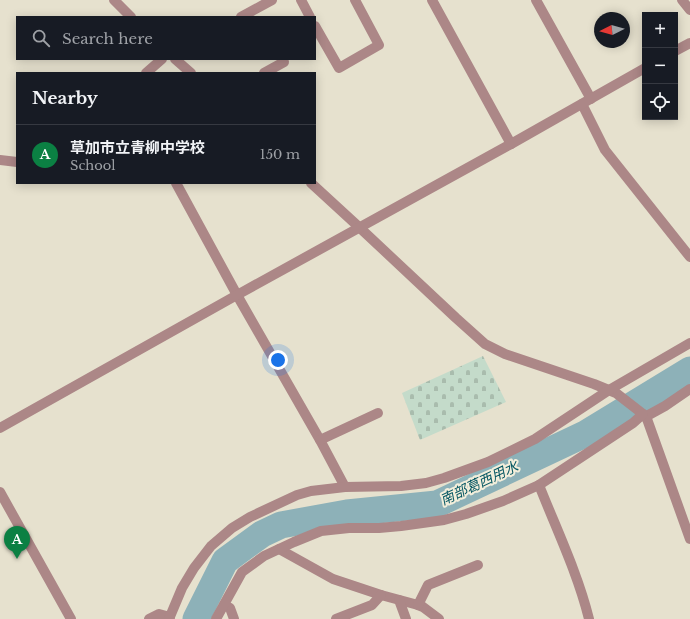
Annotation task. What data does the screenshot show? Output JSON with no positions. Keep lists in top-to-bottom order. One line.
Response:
{"water":["南部葛西用水"],"north":"left","page":{"map_buttons":["+","−"],"search":"Search here","heading":"Nearby","list":[{"mark":"A","name":"草加市立青柳中学校","note":"School","value":"150 m"}],"pins":"A"}}
